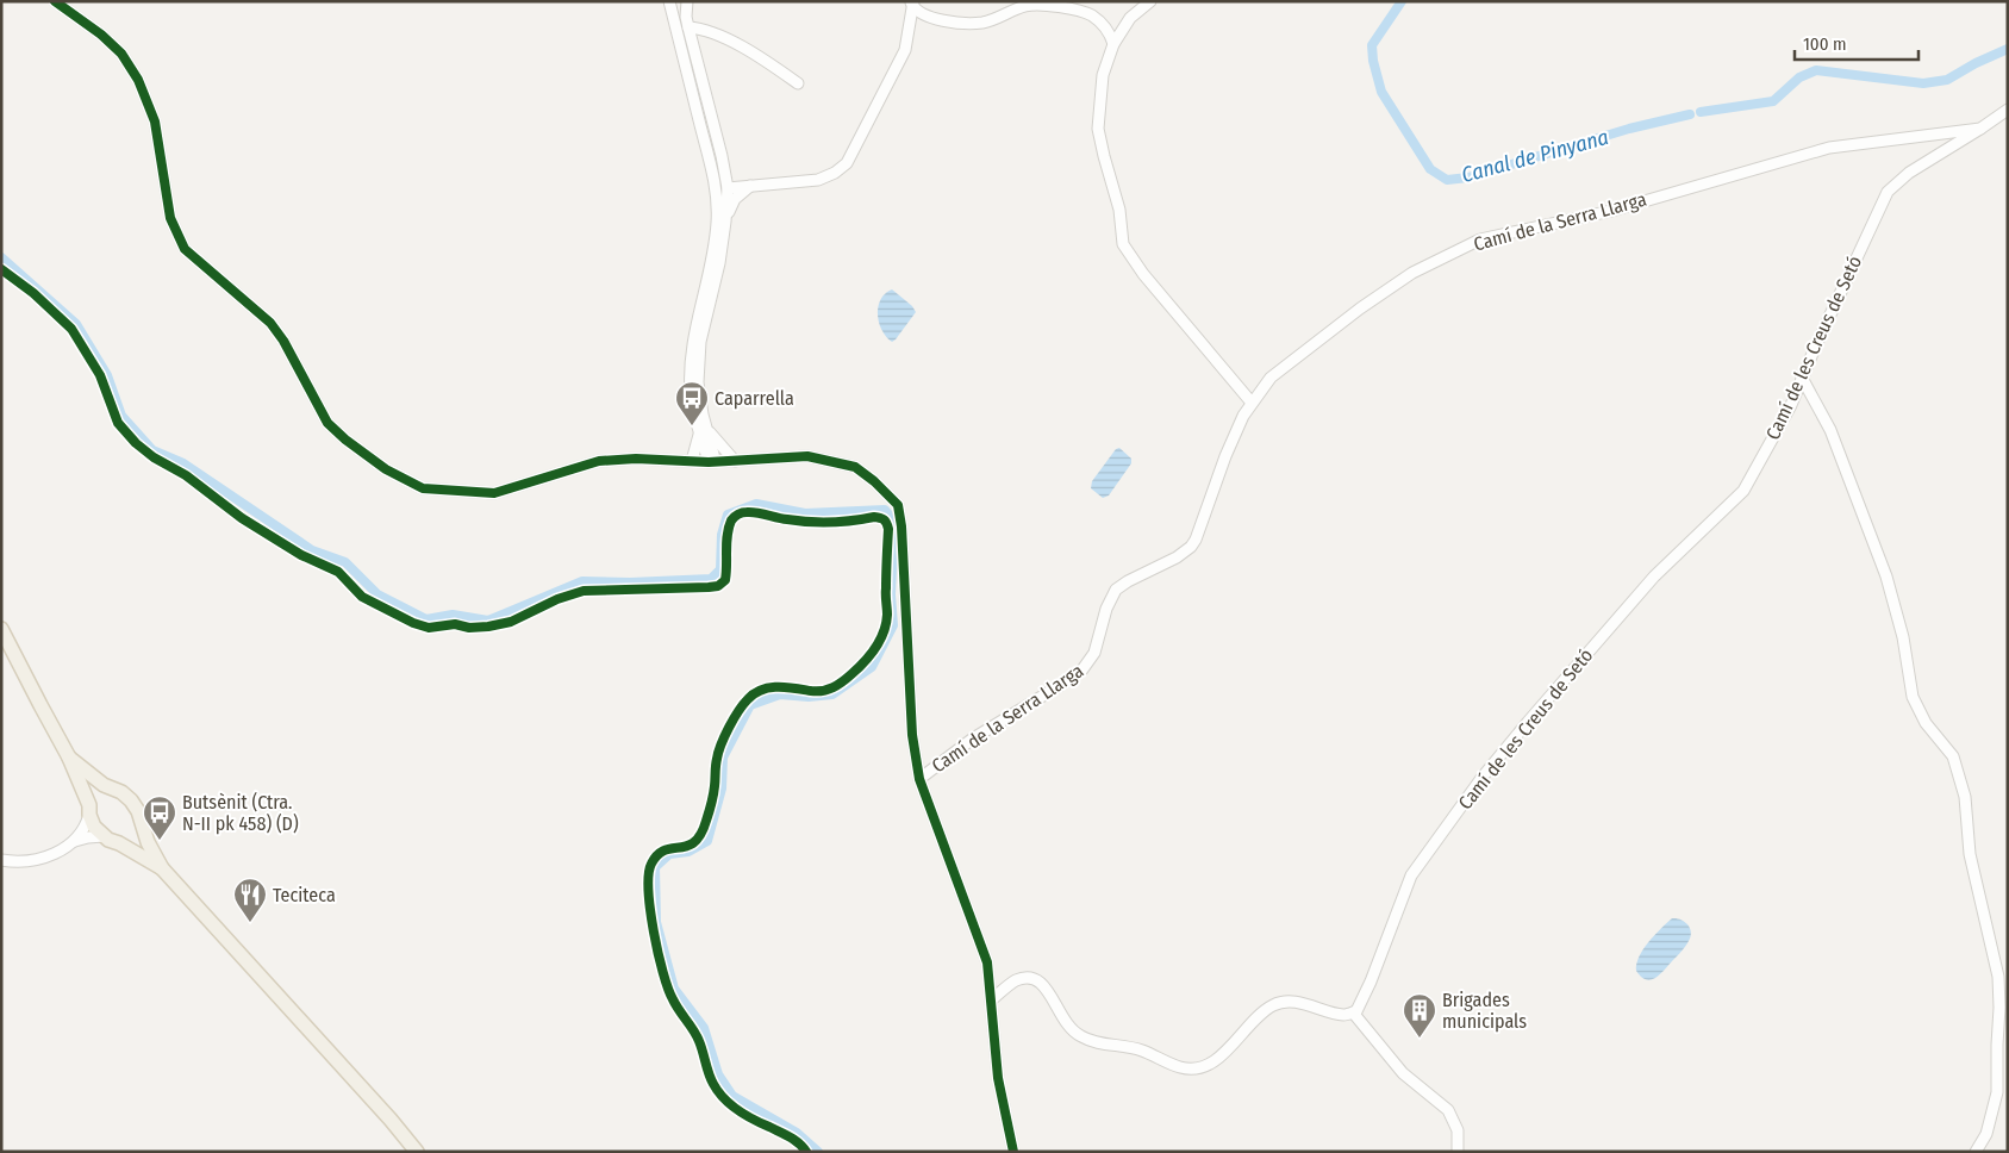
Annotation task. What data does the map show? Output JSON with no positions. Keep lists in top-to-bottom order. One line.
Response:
{"streets":{"street":["Camí de la Serra Llarga","Camí de les Creus de Setó"]},"crossings":[["Camí de la Serra Llarga","Camí de les Creus de Setó"]],"water":["Canal de Pinyana"],"places":{"bus stop":["Caparrella","Butsènit (Ctra. N-II pk 458) (D)"],"restaurant":["Teciteca"],"building":["Brigades municipals"]},"scale_bar":"100 m"}
